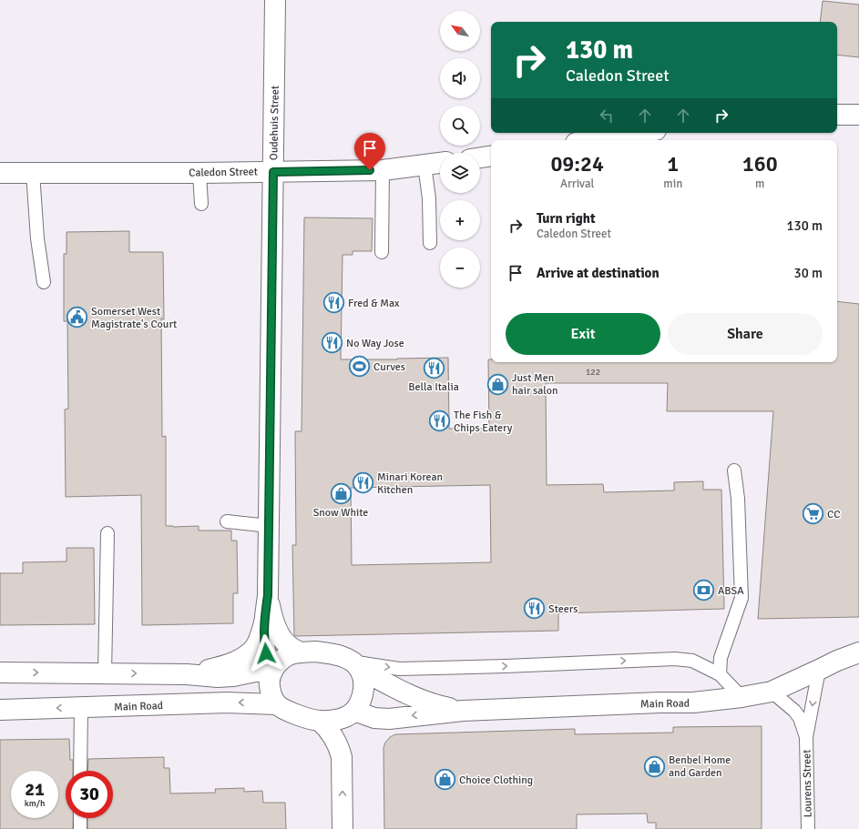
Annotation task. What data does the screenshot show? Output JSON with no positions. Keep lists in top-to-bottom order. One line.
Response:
{"streets":{"main road":["Oudehuis Street","Caledon Street","Main Road"],"lane":["Lourens Street"]},"crossings":[["Oudehuis Street","Caledon Street"],["Oudehuis Street","Main Road"],["Main Road","Lourens Street"]],"places":{"restaurant":["Fred & Max","No Way Jose","Bella Italia","The Fish & Chips Eatery","Minari Korean Kitchen","Steers"],"public building":["Somerset West Magistrate's Court"],"sports":["Curves"],"shop":["Just Men hair salon","Snow White","Benbel Home and Garden","Choice Clothing"],"supermarket":["CC"],"bank":["ABSA"]},"house_numbers":["122"],"north":"top left","page":{"map_buttons":["+","−"],"turn":["130 m","Caledon Street"],"eta":["09:24","Arrival","1","min","160","m"],"list":[{"name":"Turn right","note":"Caledon Street","value":"130 m"},{"name":"Arrive at destination","value":"30 m"}],"buttons":["Exit","Share"],"speed":"21 km/h","limit":"30"}}
